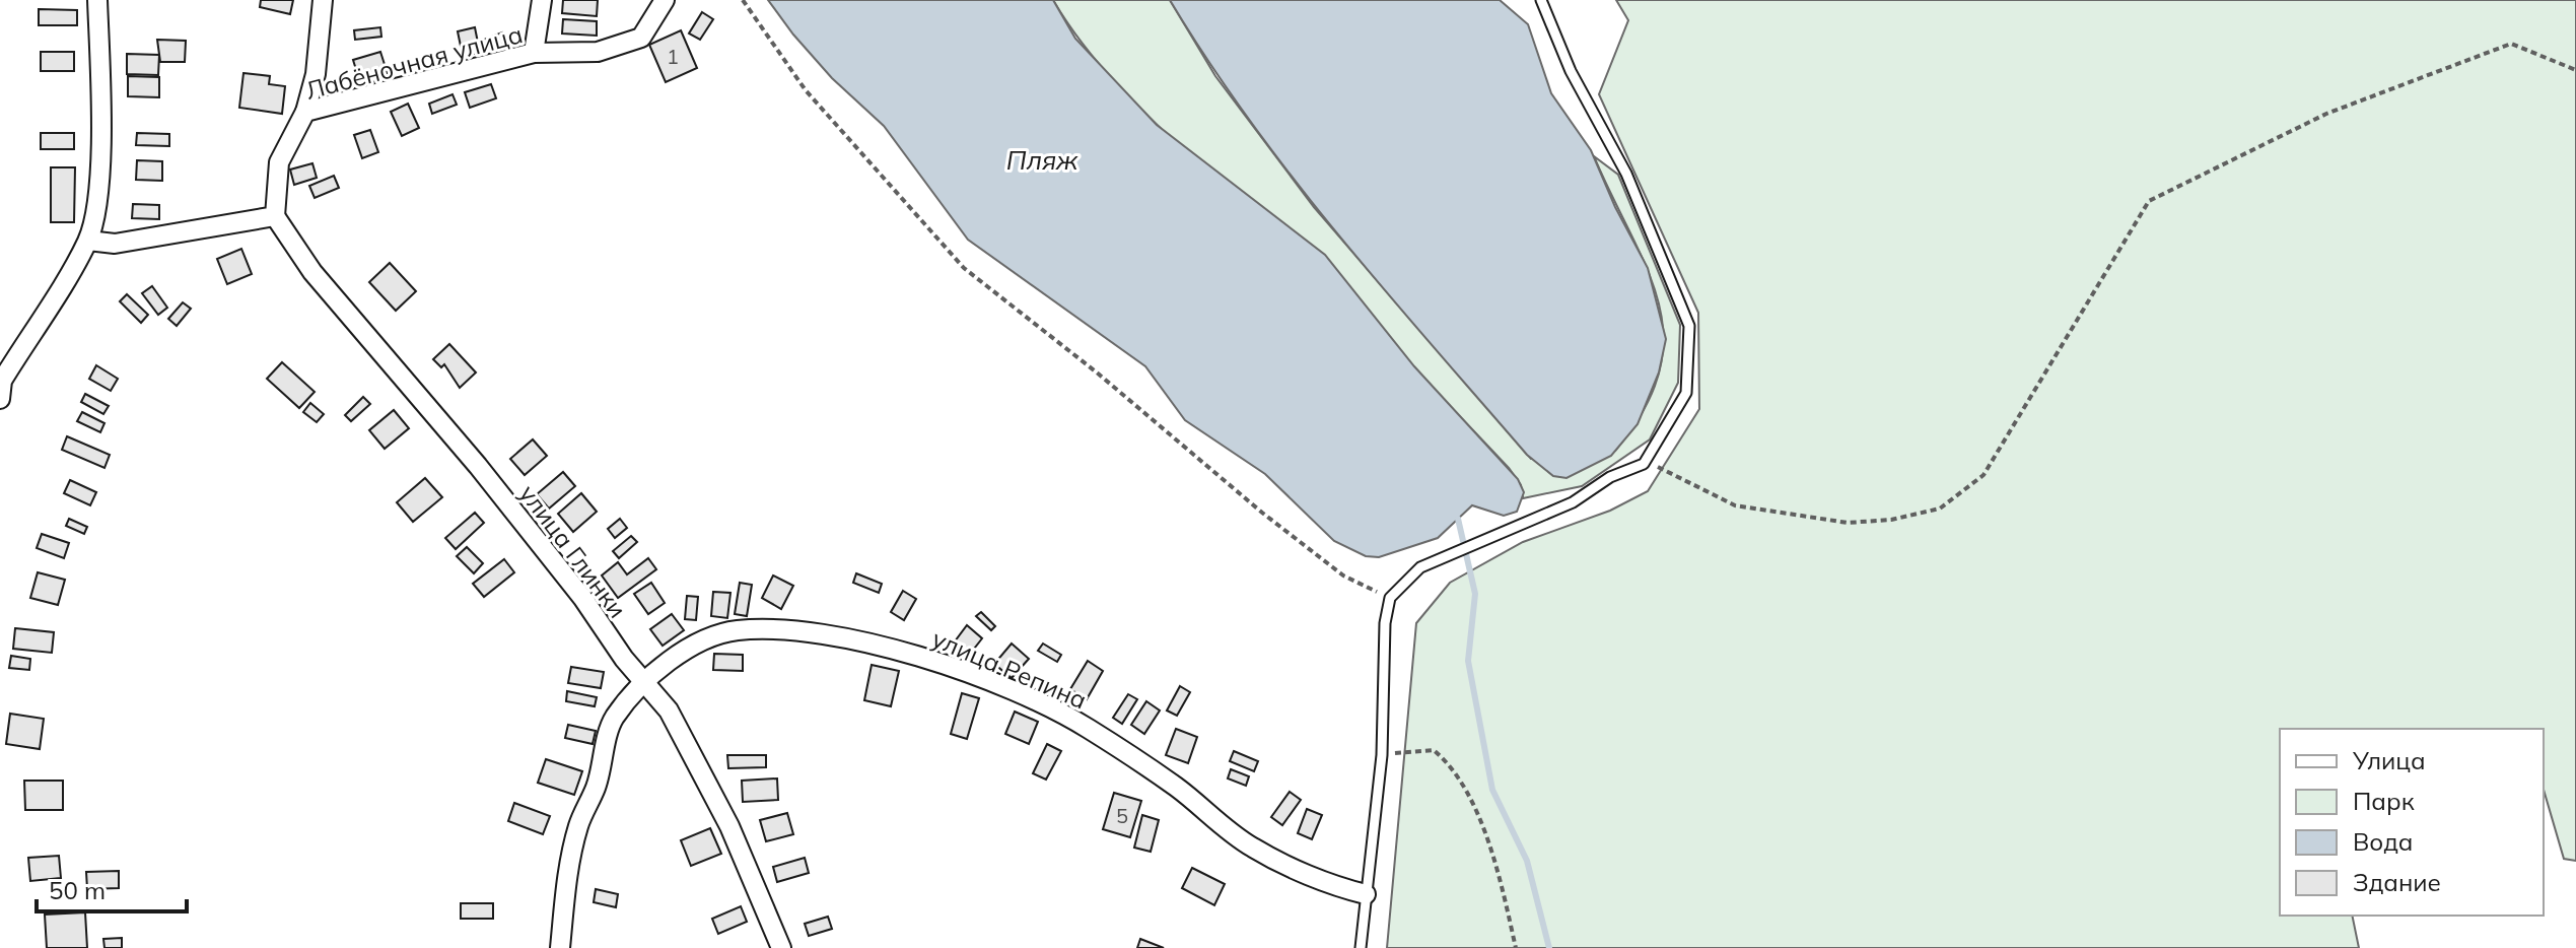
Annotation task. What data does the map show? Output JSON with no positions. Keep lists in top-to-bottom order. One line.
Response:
{"streets":{"street":["Лабёночная улица","улица Глинки","улица Репина"]},"crossings":[["Лабёночная улица","улица Глинки"],["улица Глинки","улица Репина"]],"water":["Пляж"],"house_numbers":["1","5"],"legend":["Улица","Парк","Вода","Здание"],"scale_bar":"50 m"}
